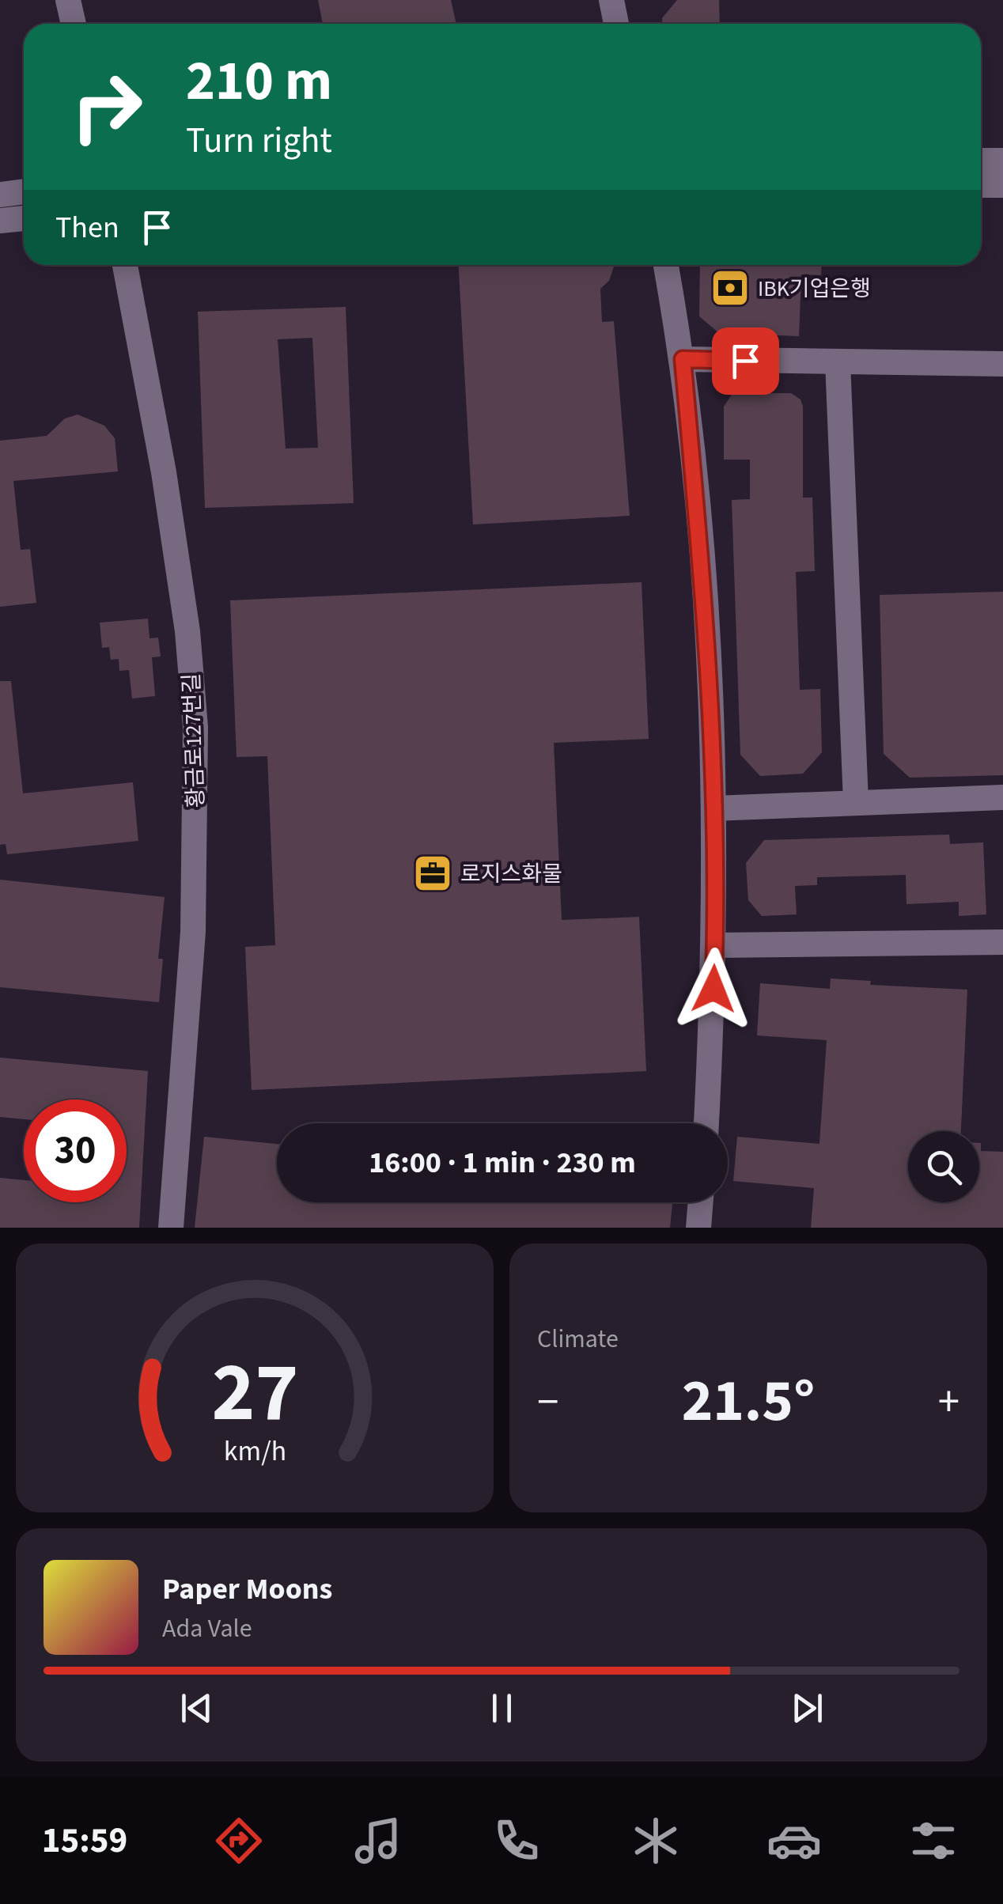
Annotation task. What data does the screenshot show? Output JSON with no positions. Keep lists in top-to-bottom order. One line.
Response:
{"streets":{"street":["황금로127번길"]},"places":{"bank":["IBK기업은행"],"office":["로지스화물"]},"page":{"turn":["210 m","Turn right"],"then":"Then","limit":"30","trip":"16:00 · 1 min · 230 m","tile":"Climate","heat":["−","21.5°","+"],"song":["Paper Moons","Ada Vale"],"tabs":"15:59","gauge":["27","km/h"]}}
